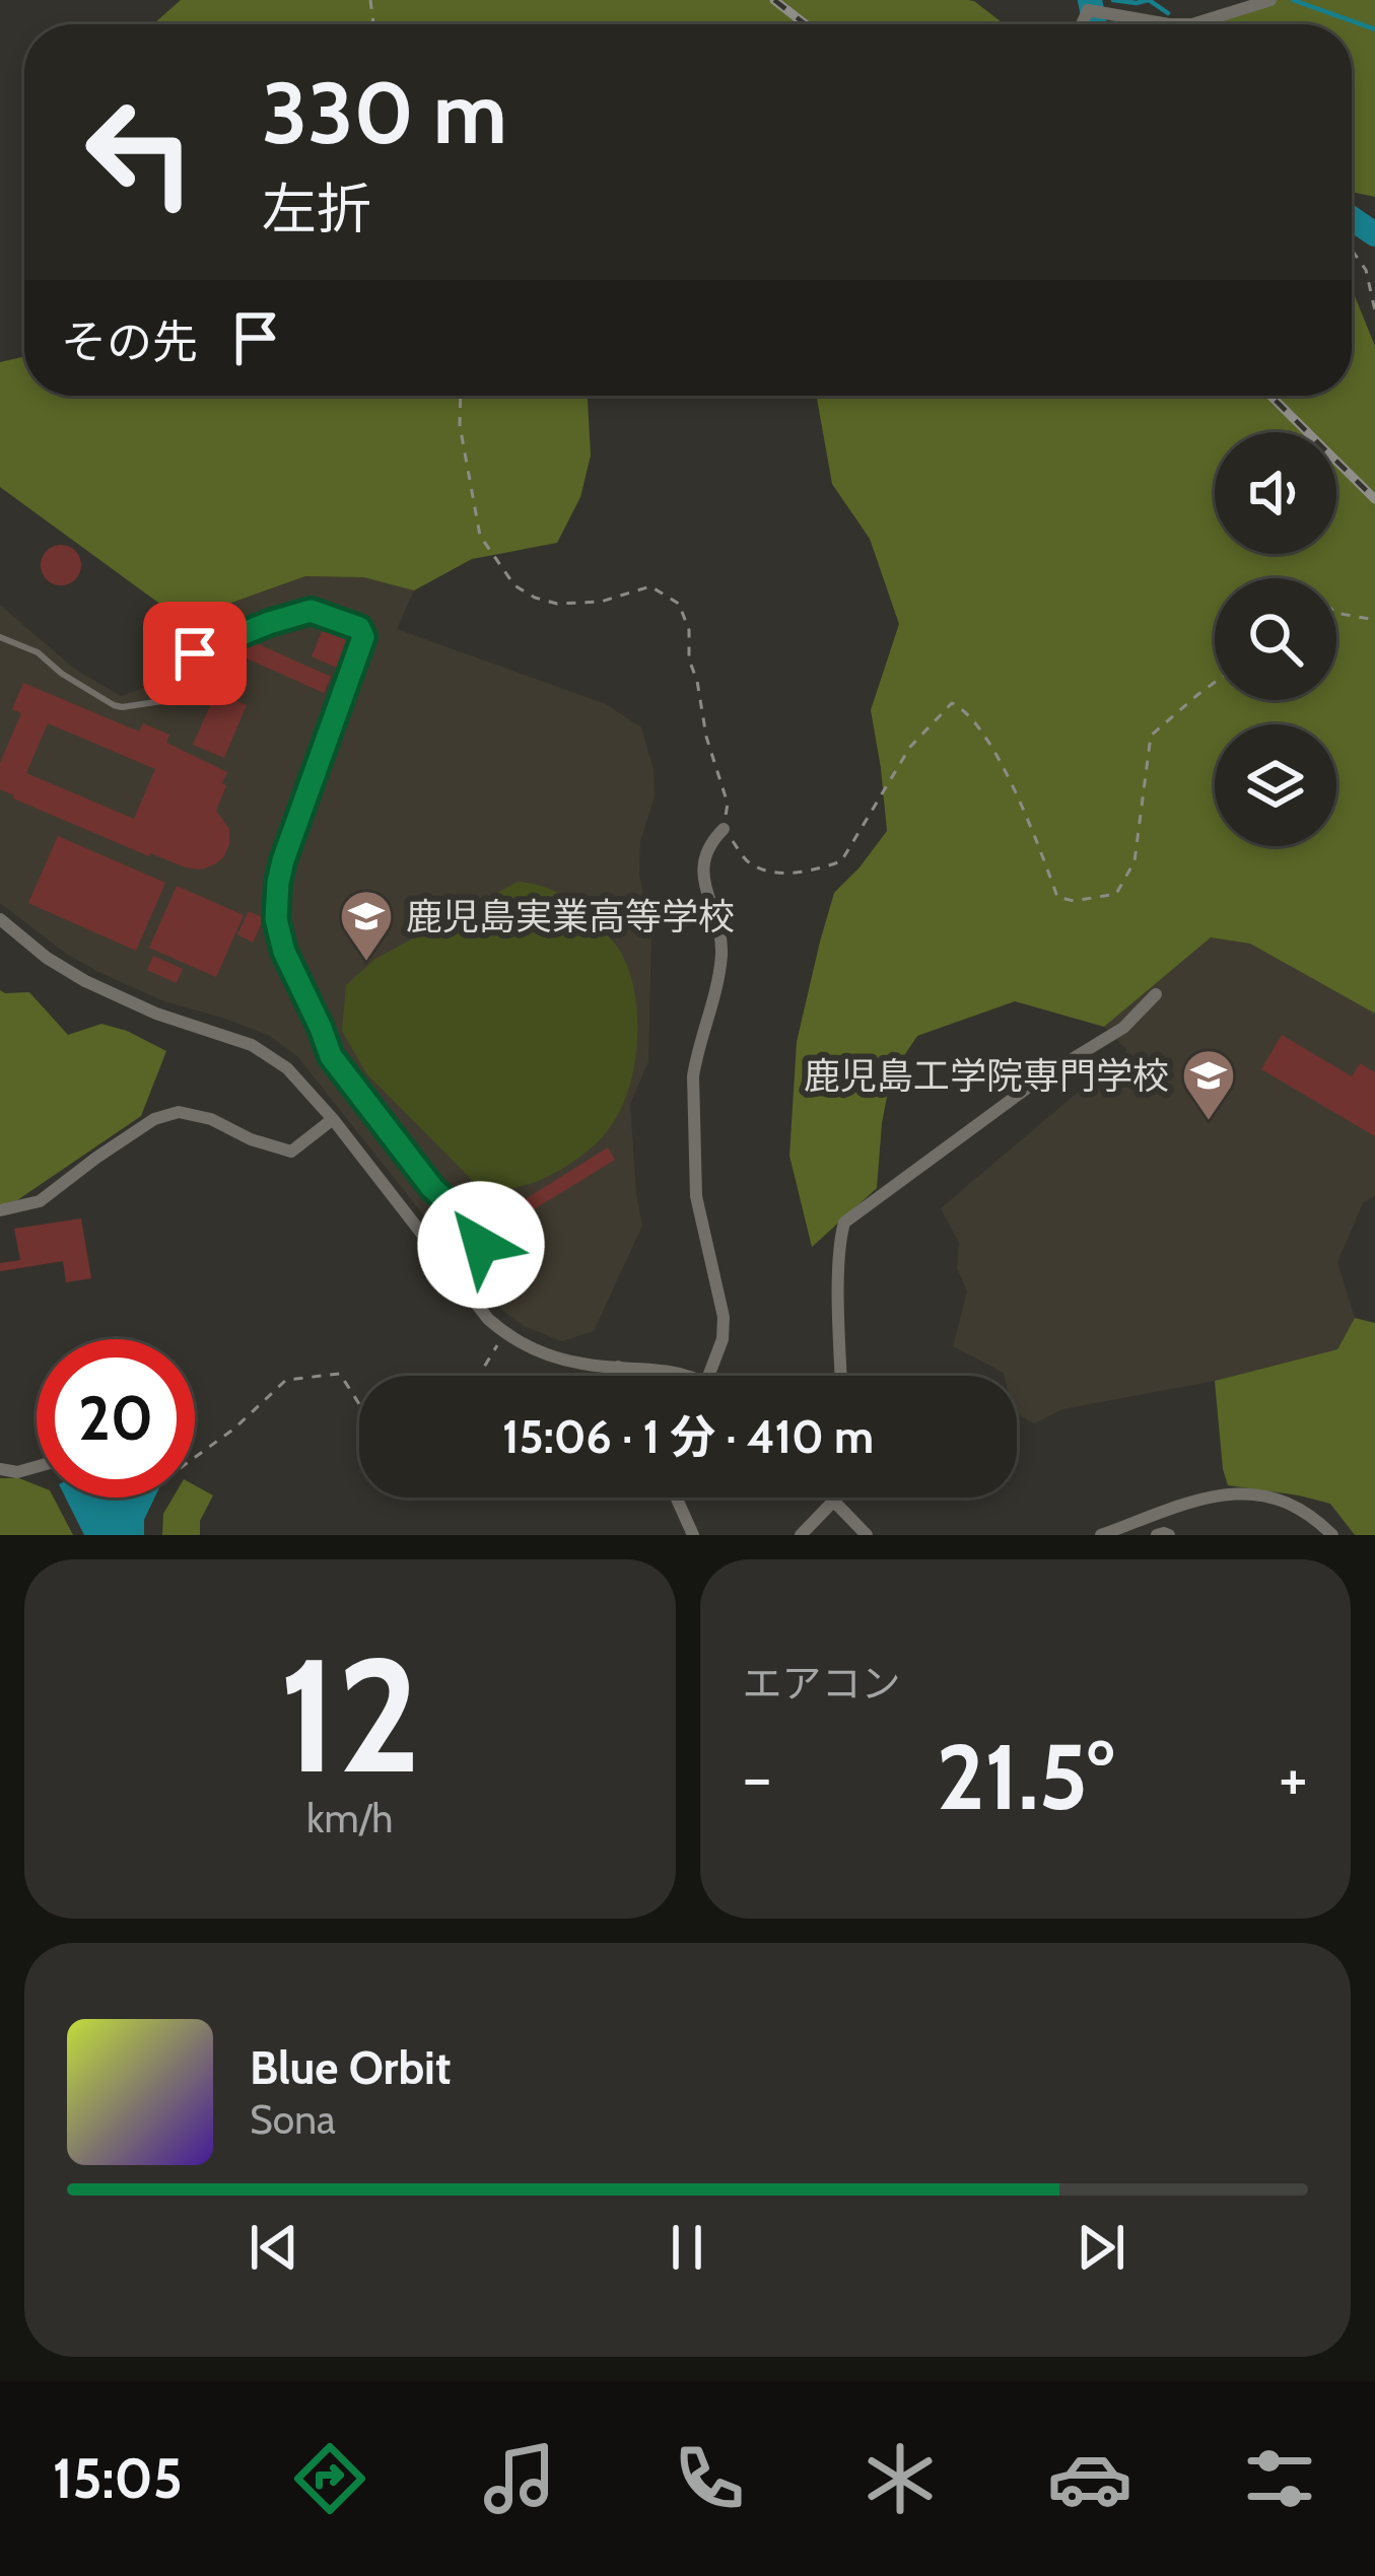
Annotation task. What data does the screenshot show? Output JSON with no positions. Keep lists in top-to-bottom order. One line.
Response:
{"places":{"school or university":["鹿児島実業高等学校","鹿児島工学院専門学校"]},"page":{"turn":["330 m","左折"],"then":"その先","limit":"20","trip":"15:06 · 1 分 · 410 m","tile":[["12","km/h"],"エアコン"],"heat":["−","21.5°","+"],"song":["Blue Orbit","Sona"],"tabs":"15:05"}}
